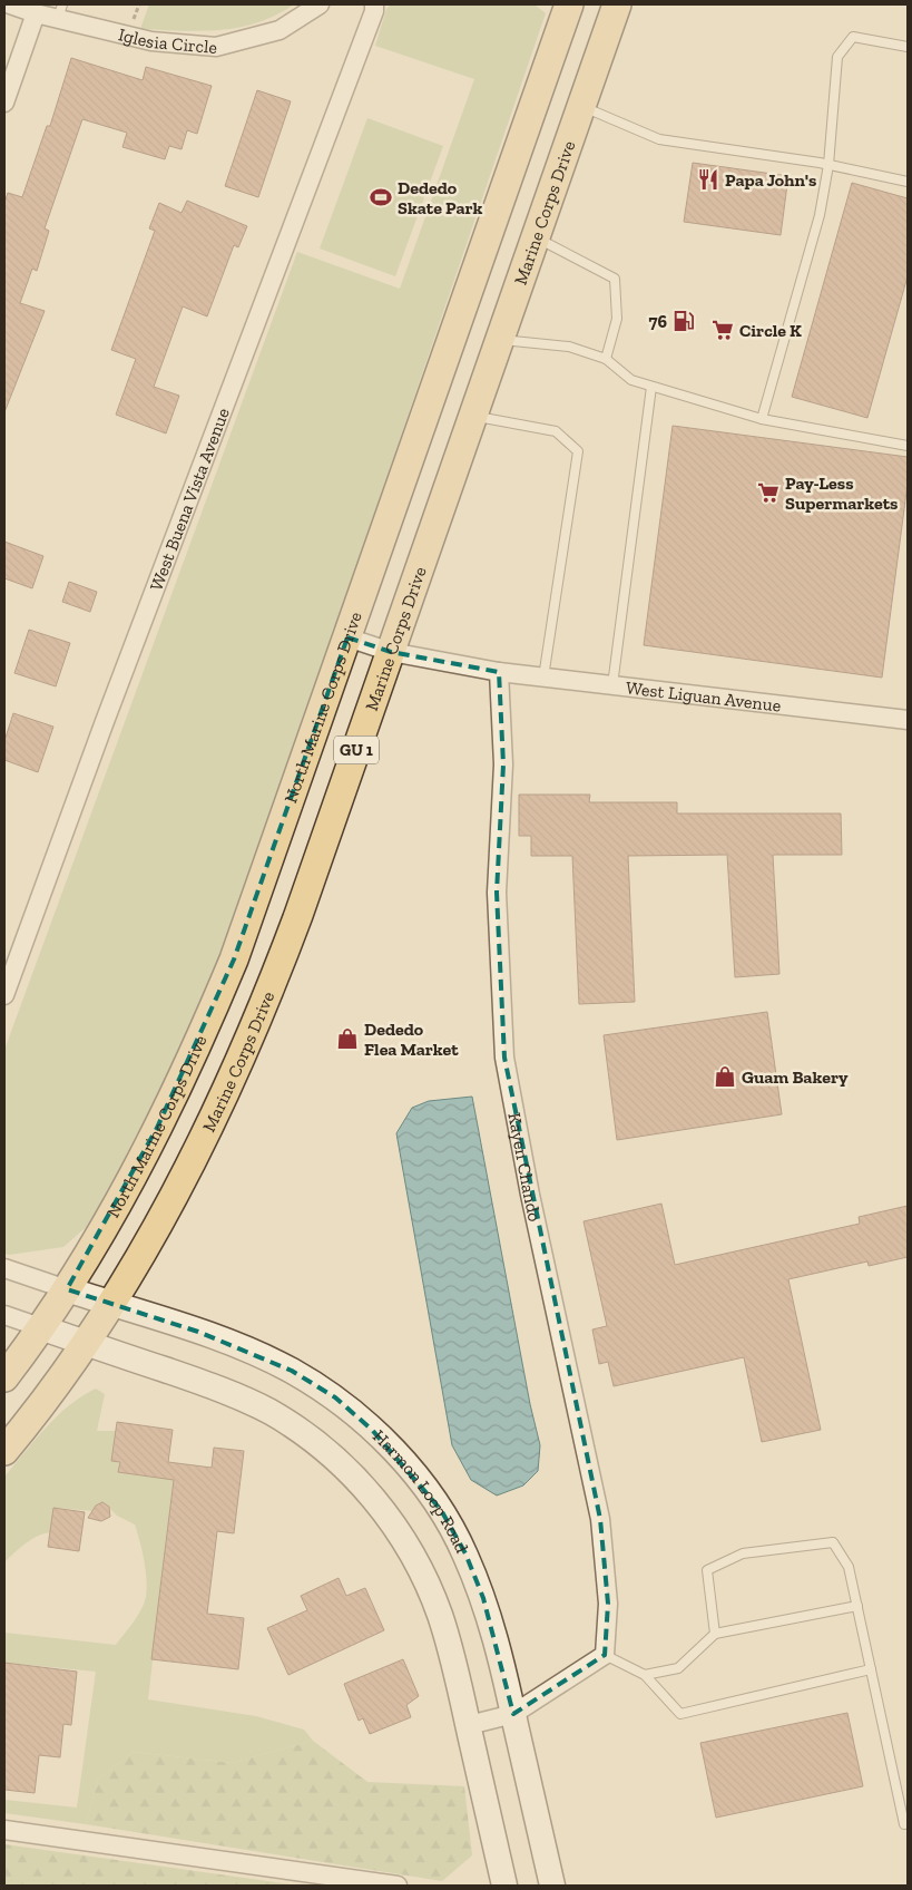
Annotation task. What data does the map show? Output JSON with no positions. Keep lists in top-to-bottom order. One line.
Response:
{"streets":{"main road":["Marine Corps Drive","North Marine Corps Drive","GU 1","Harmon Loop Road"],"street":["Iglesia Circle","West Buena Vista Avenue","West Liguan Avenue","Kayen Chando"]},"crossings":[["Marine Corps Drive","Harmon Loop Road"],["West Liguan Avenue","Kayen Chando"],["North Marine Corps Drive","Harmon Loop Road"]],"places":{"restaurant":["Papa John's"],"sports":["Dededo Skate Park"],"fuel station":["76"],"supermarket":["Circle K","Pay-Less Supermarkets"],"shop":["Dededo Flea Market","Guam Bakery"]}}
